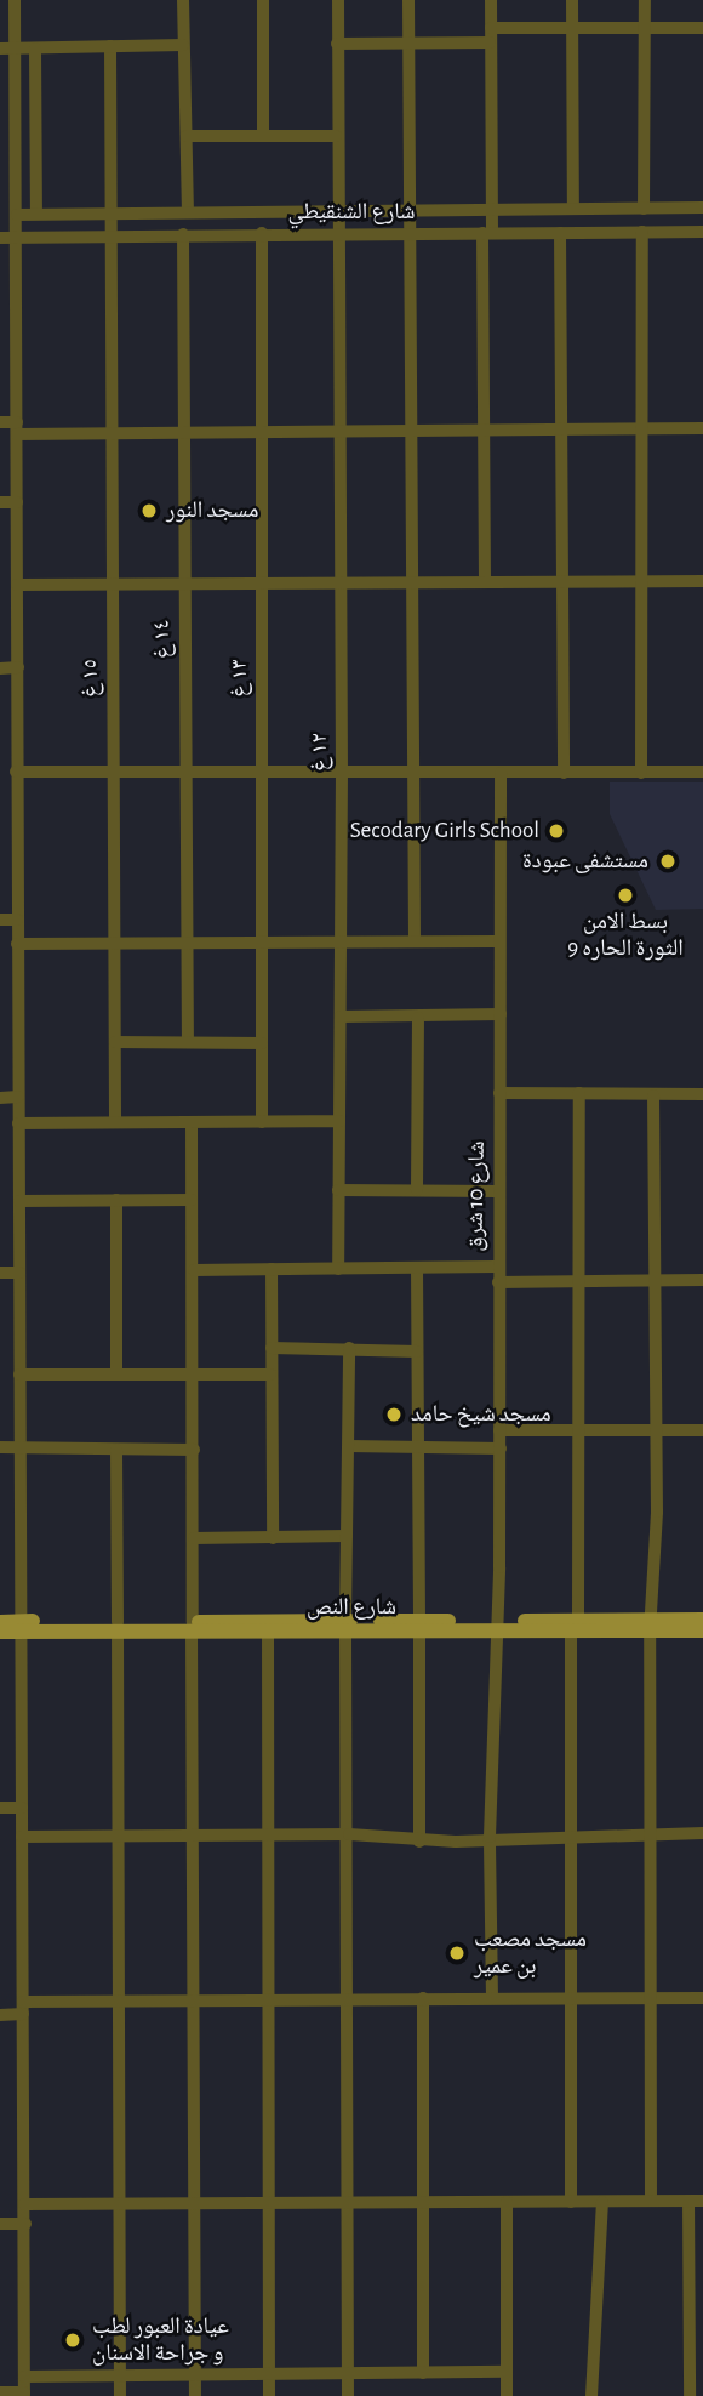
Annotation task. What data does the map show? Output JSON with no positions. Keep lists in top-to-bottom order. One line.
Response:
{"streets":{"main road":["شارع النص"],"street":["شارع الشنقيطي","١٤ غ","١٥ غ","١٣ غ","١٢ غ","شارع 10 شرق"]},"crossings":[["شارع الشنقيطي","١٤ غ"],["شارع الشنقيطي","١٥ غ"],["شارع الشنقيطي","١٣ غ"],["شارع الشنقيطي","١٢ غ"],["شارع 10 شرق","شارع النص"]],"places":["مسجد النور","Secodary Girls School","مستشفى عبودة","بسط الامن الثورة الحاره 9","مسجد شيخ حامد","مسجد مصعب بن عمير","عيادة العبور لطب و جراحة الاسنان"]}
